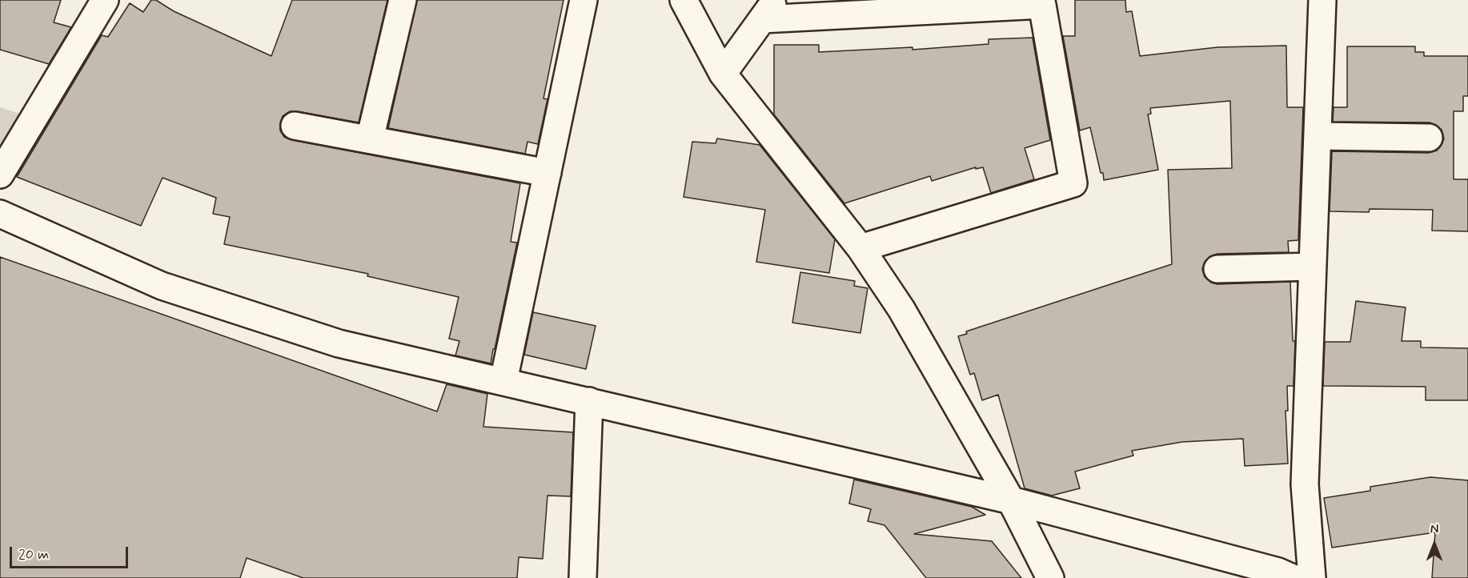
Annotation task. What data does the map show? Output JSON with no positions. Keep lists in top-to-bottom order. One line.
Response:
{"scale_bar":"20 m","north":"top"}
